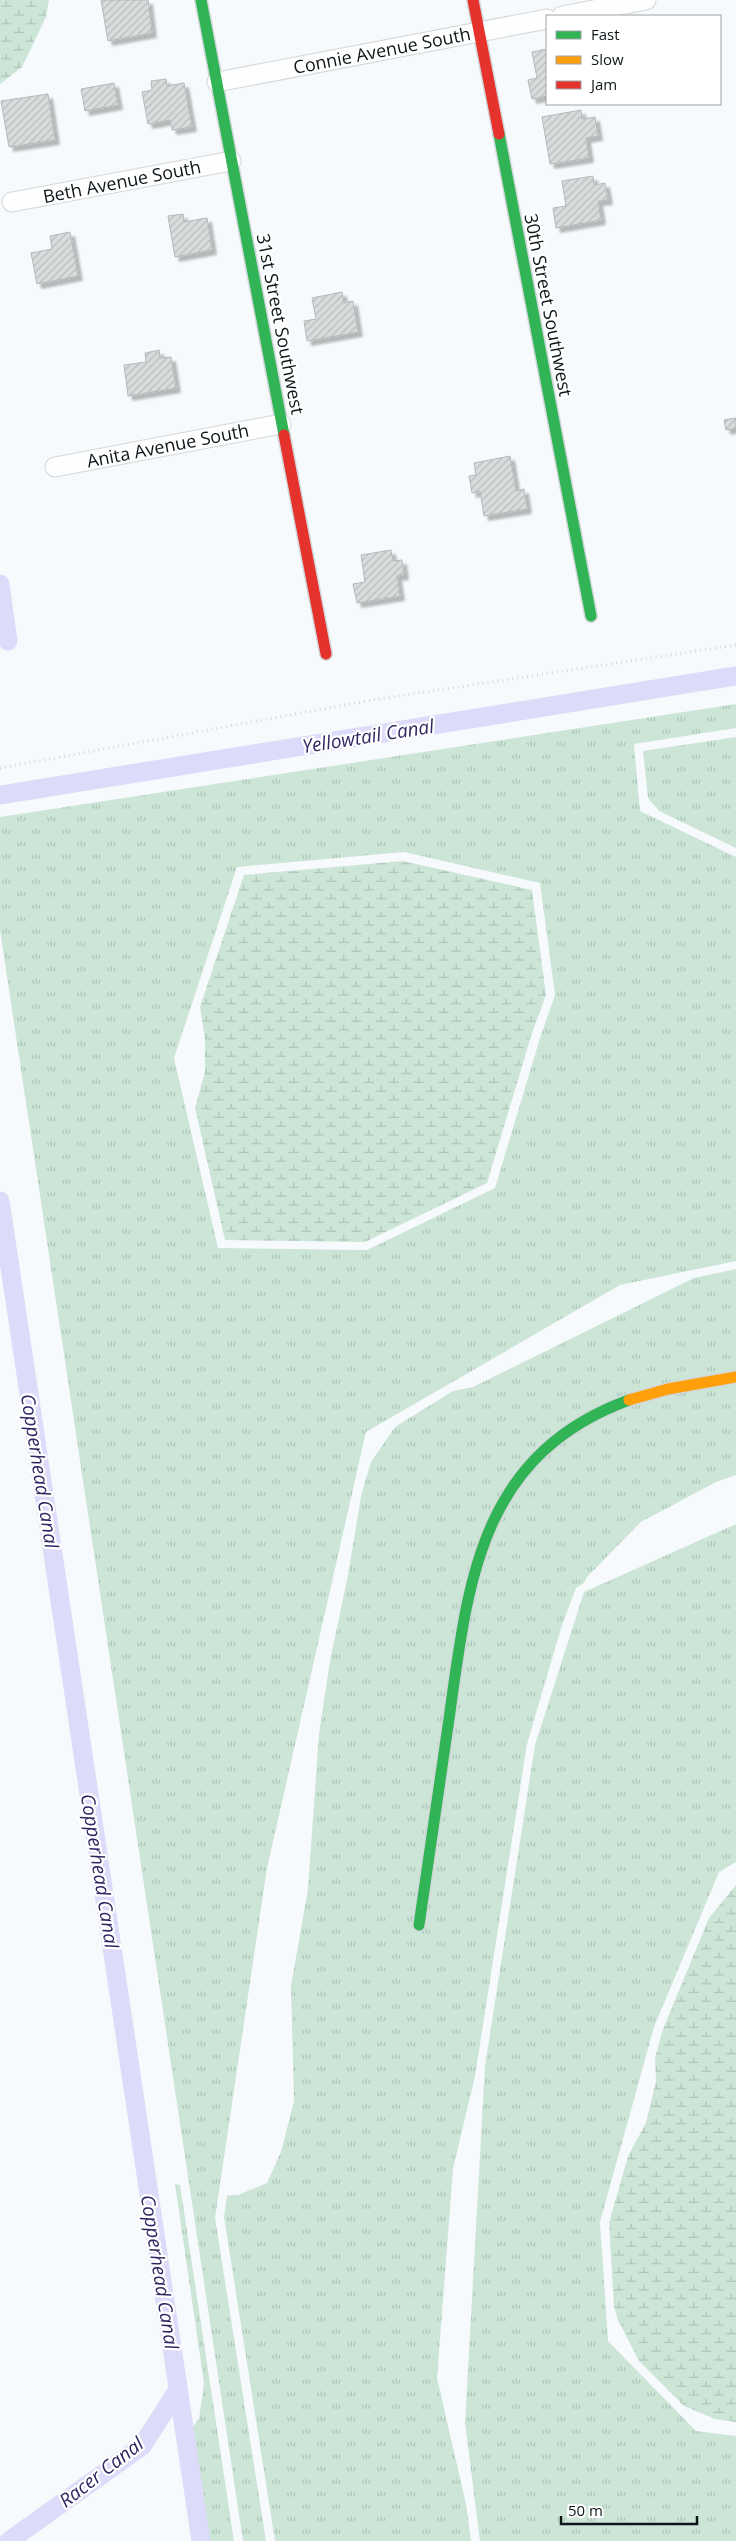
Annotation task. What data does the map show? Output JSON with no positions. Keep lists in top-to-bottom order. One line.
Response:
{"streets":{"street":["Connie Avenue South","Beth Avenue South","30th Street Southwest","31st Street Southwest","Anita Avenue South"]},"crossings":[["Connie Avenue South","30th Street Southwest"],["Connie Avenue South","31st Street Southwest"],["Beth Avenue South","31st Street Southwest"],["31st Street Southwest","Anita Avenue South"]],"water":["Yellowtail Canal","Copperhead Canal","Racer Canal"],"legend":["Fast","Slow","Jam"],"scale_bar":"50 m"}
